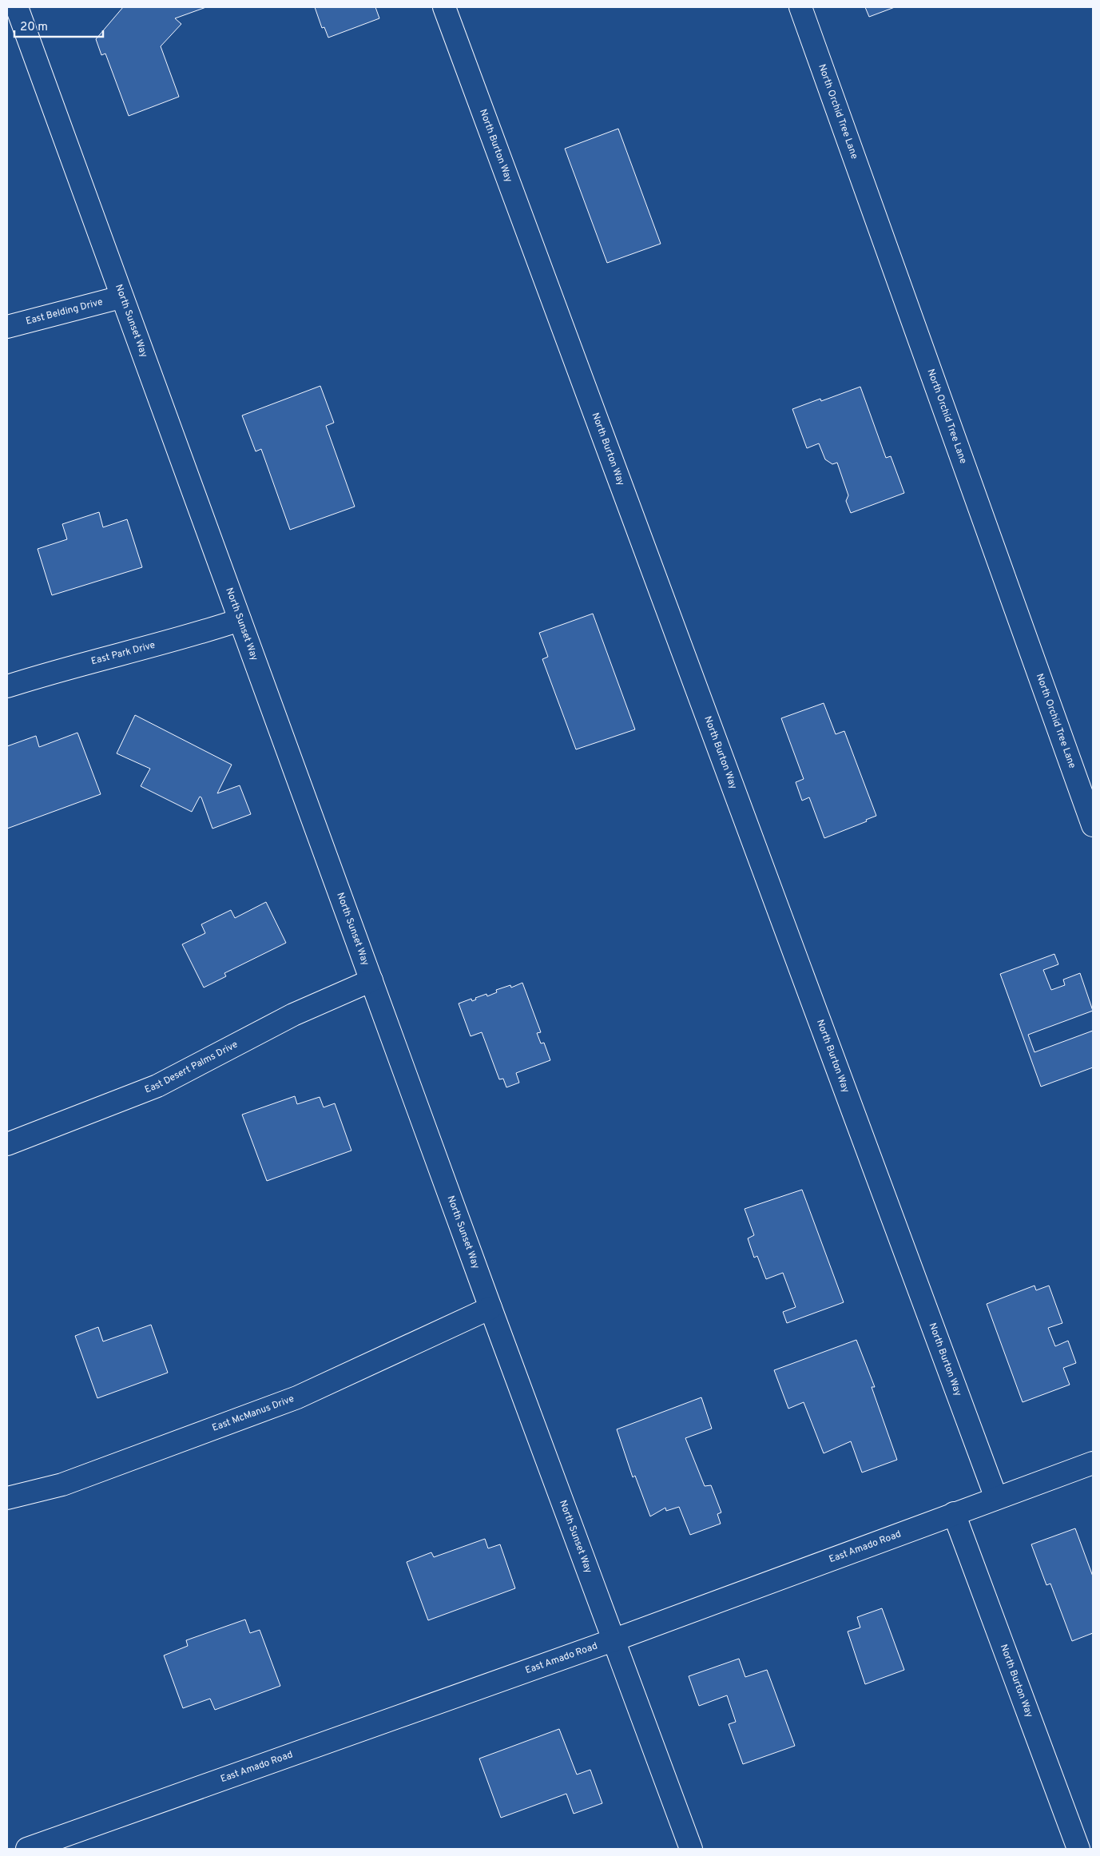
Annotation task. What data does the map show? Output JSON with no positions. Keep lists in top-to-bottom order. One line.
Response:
{"streets":{"street":["North Orchid Tree Lane","North Burton Way","East Belding Drive","North Sunset Way","East Park Drive","East Desert Palms Drive","East McManus Drive","East Amado Road"]},"crossings":[["North Burton Way","East Amado Road"],["East Belding Drive","North Sunset Way"],["North Sunset Way","East Park Drive"],["North Sunset Way","East Desert Palms Drive"],["North Sunset Way","East McManus Drive"],["North Sunset Way","East Amado Road"]],"scale_bar":"20 m"}
